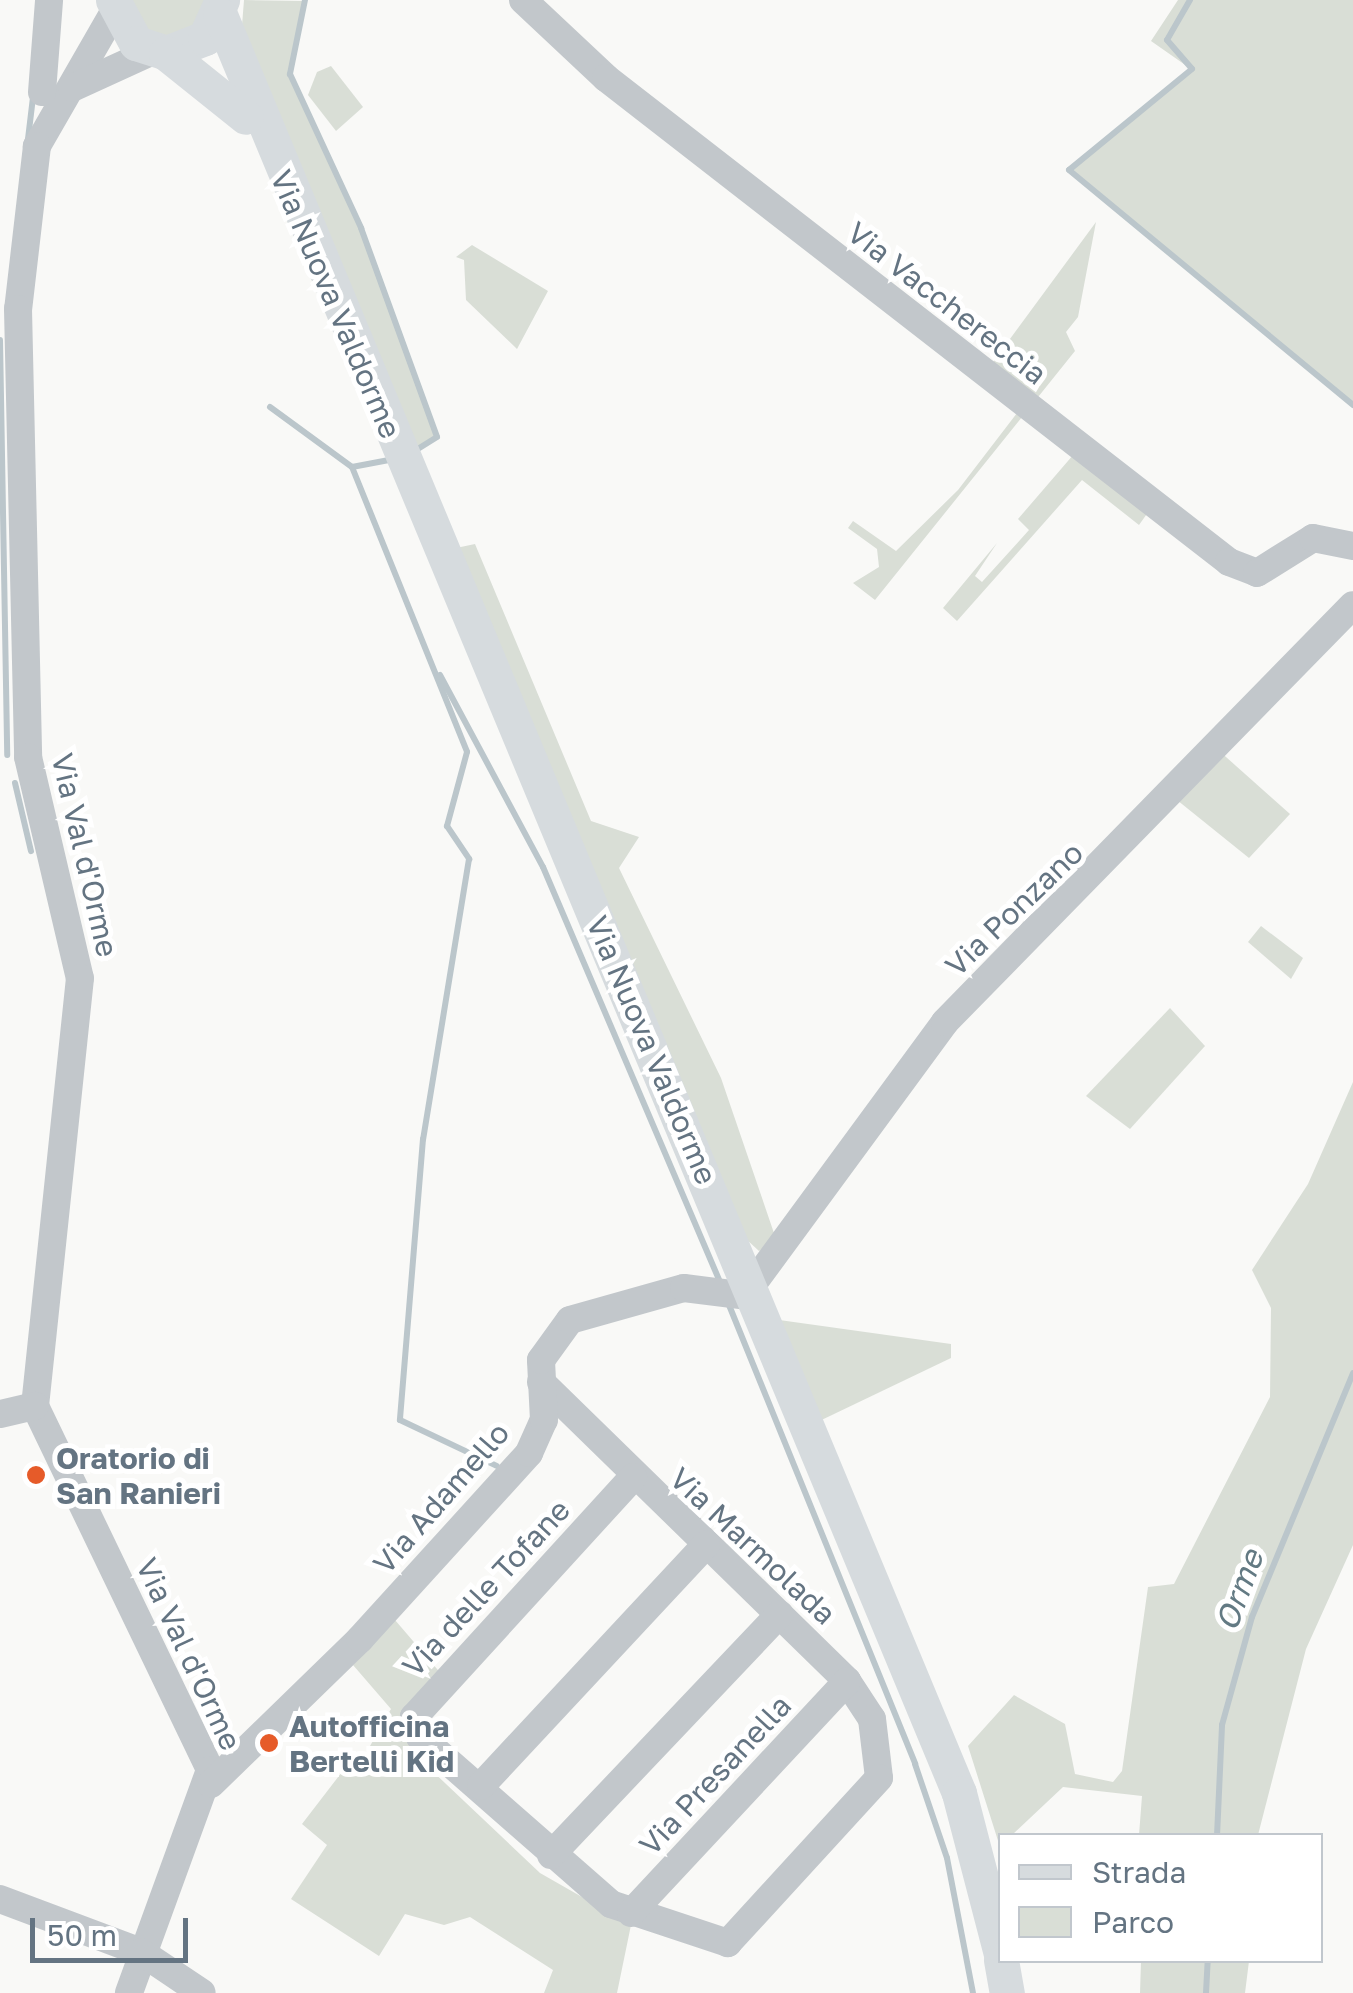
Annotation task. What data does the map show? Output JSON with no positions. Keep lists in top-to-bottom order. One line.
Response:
{"streets":{"main road":["Via Nuova Valdorme"],"street":["Via Vacchereccia","Via Val d'Orme","Via Ponzano","Via Adamello","Via Marmolada","Via delle Tofane","Via Presanella"]},"crossings":[["Via Nuova Valdorme","Via Val d'Orme"],["Via Nuova Valdorme","Via Ponzano"],["Via Val d'Orme","Via Adamello"],["Via Adamello","Via Marmolada"],["Via Marmolada","Via delle Tofane"],["Via Marmolada","Via Presanella"]],"water":["Orme"],"places":["Oratorio di San Ranieri","Autofficina Bertelli Kid"],"legend":["Strada","Parco"],"scale_bar":"50 m"}
